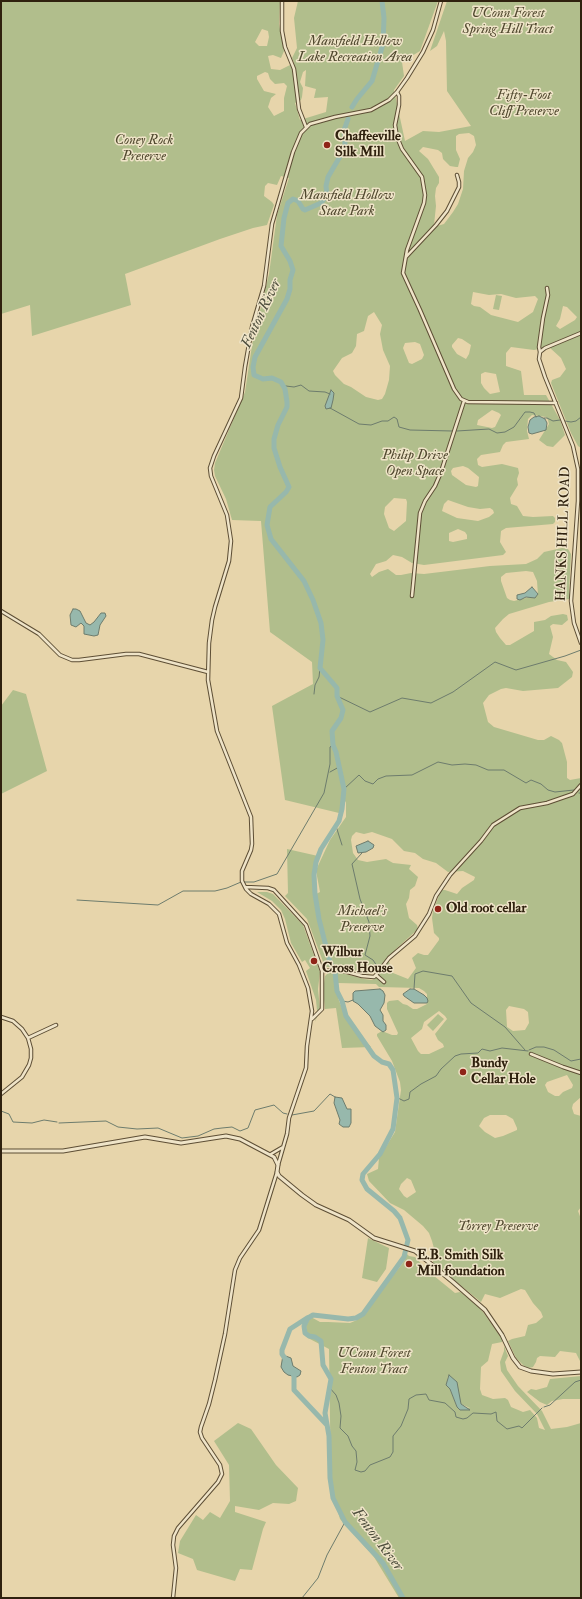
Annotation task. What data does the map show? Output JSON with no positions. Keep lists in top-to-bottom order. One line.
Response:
{"streets":{"street":["HANKS HILL ROAD"]},"water":["Fenton River"],"parks":["UConn Forest Spring Hill Tract","Mansfield Hollow Lake Recreation Area","Fifty-Foot Cliff Preserve","Coney Rock Preserve","Mansfield Hollow State Park","Philip Drive Open Space","Michael's Preserve","Torrey Preserve","UConn Forest Fenton Tract"],"places":["Chaffeeville Silk Mill","Old root cellar","Wilbur Cross House","Bundy Cellar Hole","E.B. Smith Silk Mill foundation"]}
